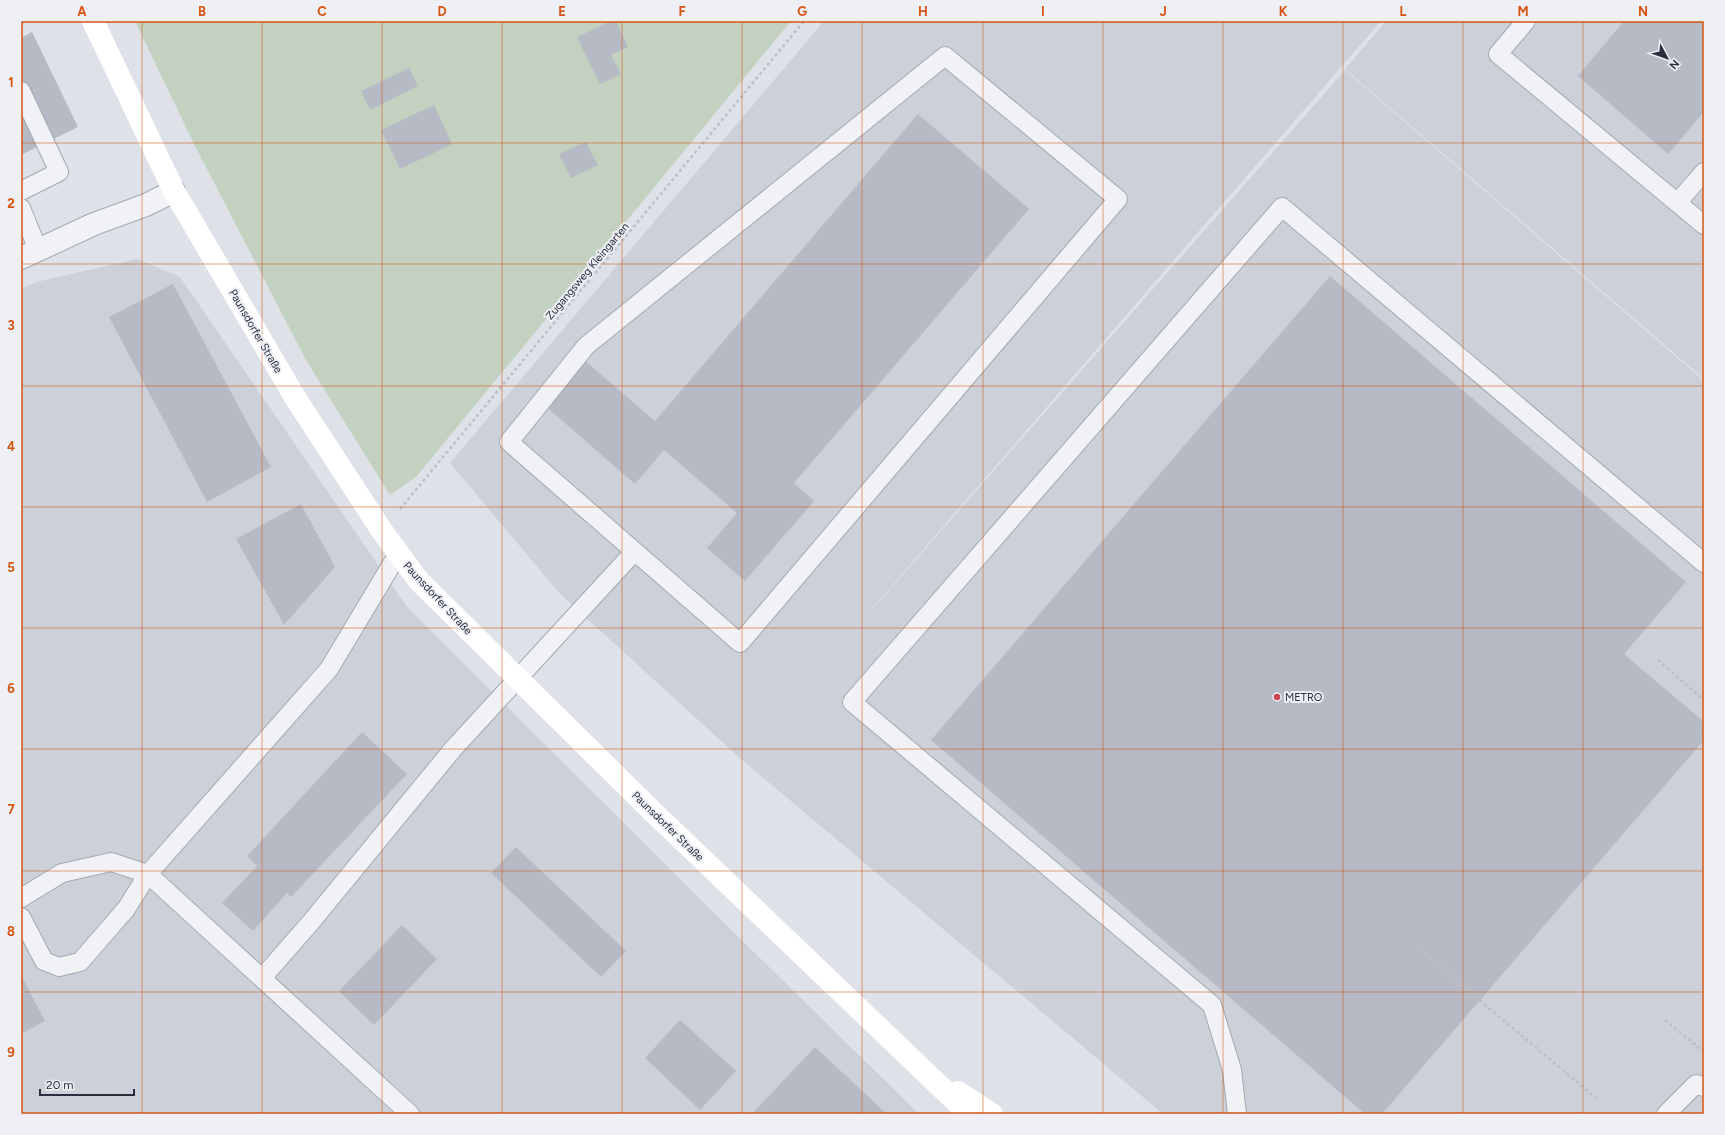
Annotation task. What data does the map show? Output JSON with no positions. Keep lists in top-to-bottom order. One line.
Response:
{"streets":{"main road":["Paunsdorfer Straße"],"path":["Zugangsweg Kleingarten"]},"crossings":[["Zugangsweg Kleingarten","Paunsdorfer Straße"]],"places":["METRO"],"scale_bar":"20 m","north":"bottom right","grid":{"columns":["A","B","C","D","E","F","G","H","I","J","K","L","M","N"],"rows":["1","2","3","4","5","6","7","8","9"]}}
